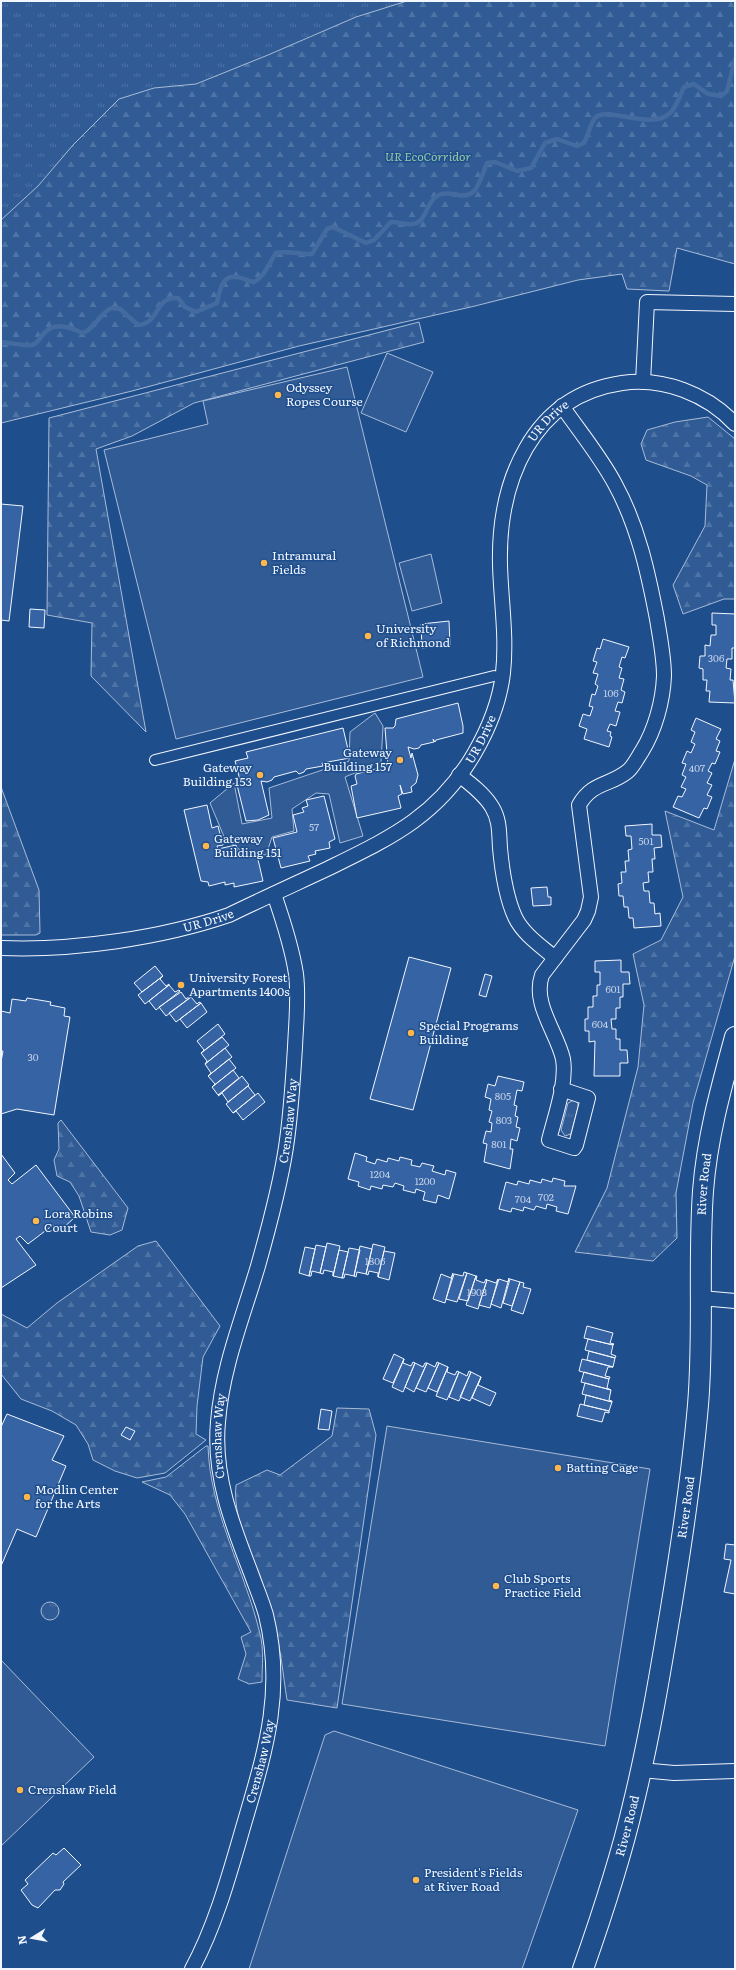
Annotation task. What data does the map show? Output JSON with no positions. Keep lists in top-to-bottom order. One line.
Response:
{"streets":{"main road":["River Road"],"street":["UR Drive","Crenshaw Way"]},"crossings":[["UR Drive","Crenshaw Way"]],"parks":["UR EcoCorridor"],"places":["Odyssey Ropes Course","Intramural Fields","University of Richmond","Gateway Building 157","Gateway Building 153","Gateway Building 151","University Forest Apartments 1400s","Special Programs Building","Lora Robins Court","Batting Cage","Modlin Center for the Arts","Club Sports Practice Field","Crenshaw Field","President's Fields at River Road"],"house_numbers":["306","106","407","57","501","601","604","30","805","803","801","1204","1200","702","704","1806","1903"],"north":"left"}
